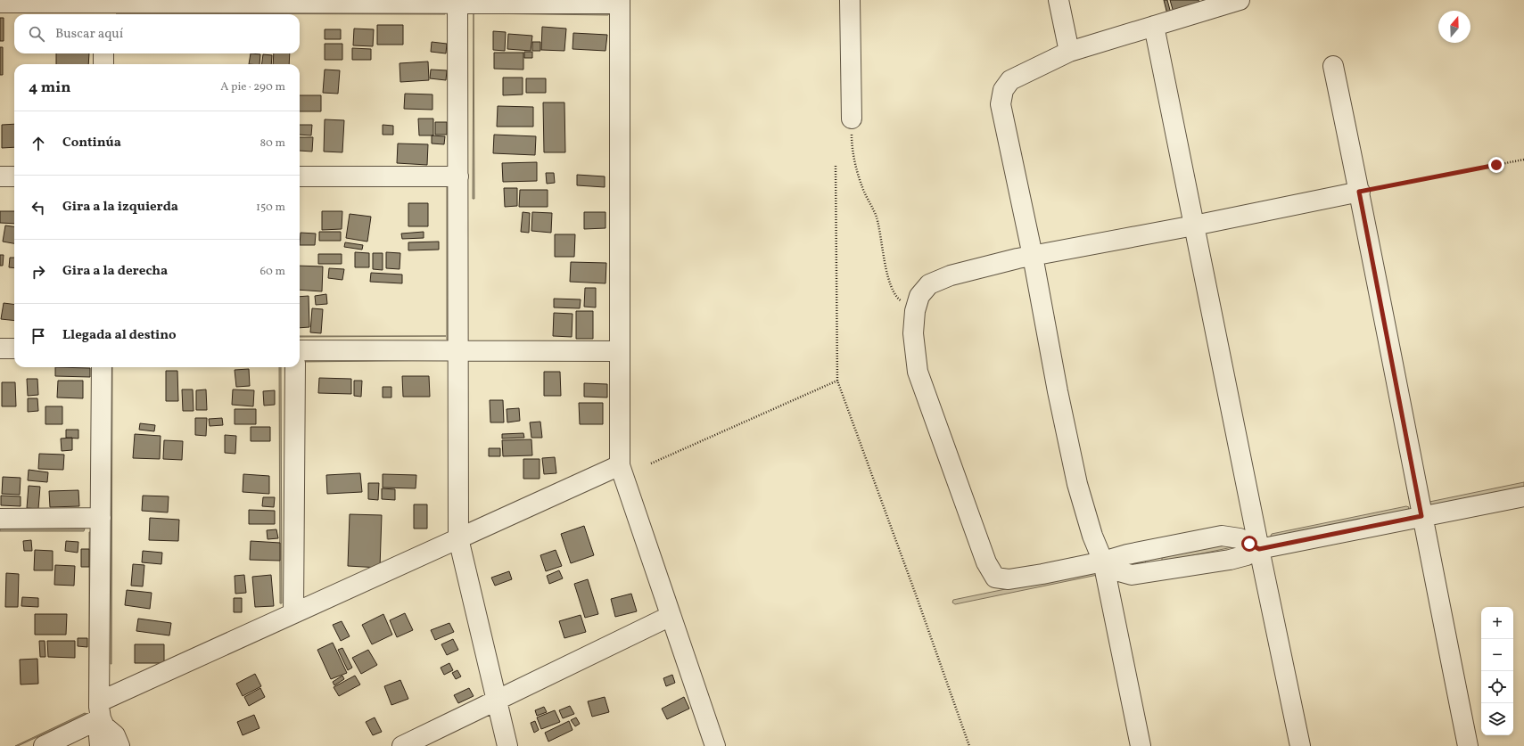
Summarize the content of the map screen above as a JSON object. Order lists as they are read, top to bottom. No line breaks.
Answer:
{"north":"top","page":{"search":"Buscar aquí","heading":["4 min","A pie · 290 m"],"list":[["Continúa","80 m"],["Gira a la izquierda","150 m"],["Gira a la derecha","60 m"],"Llegada al destino"],"map_buttons":["+","−"]}}
